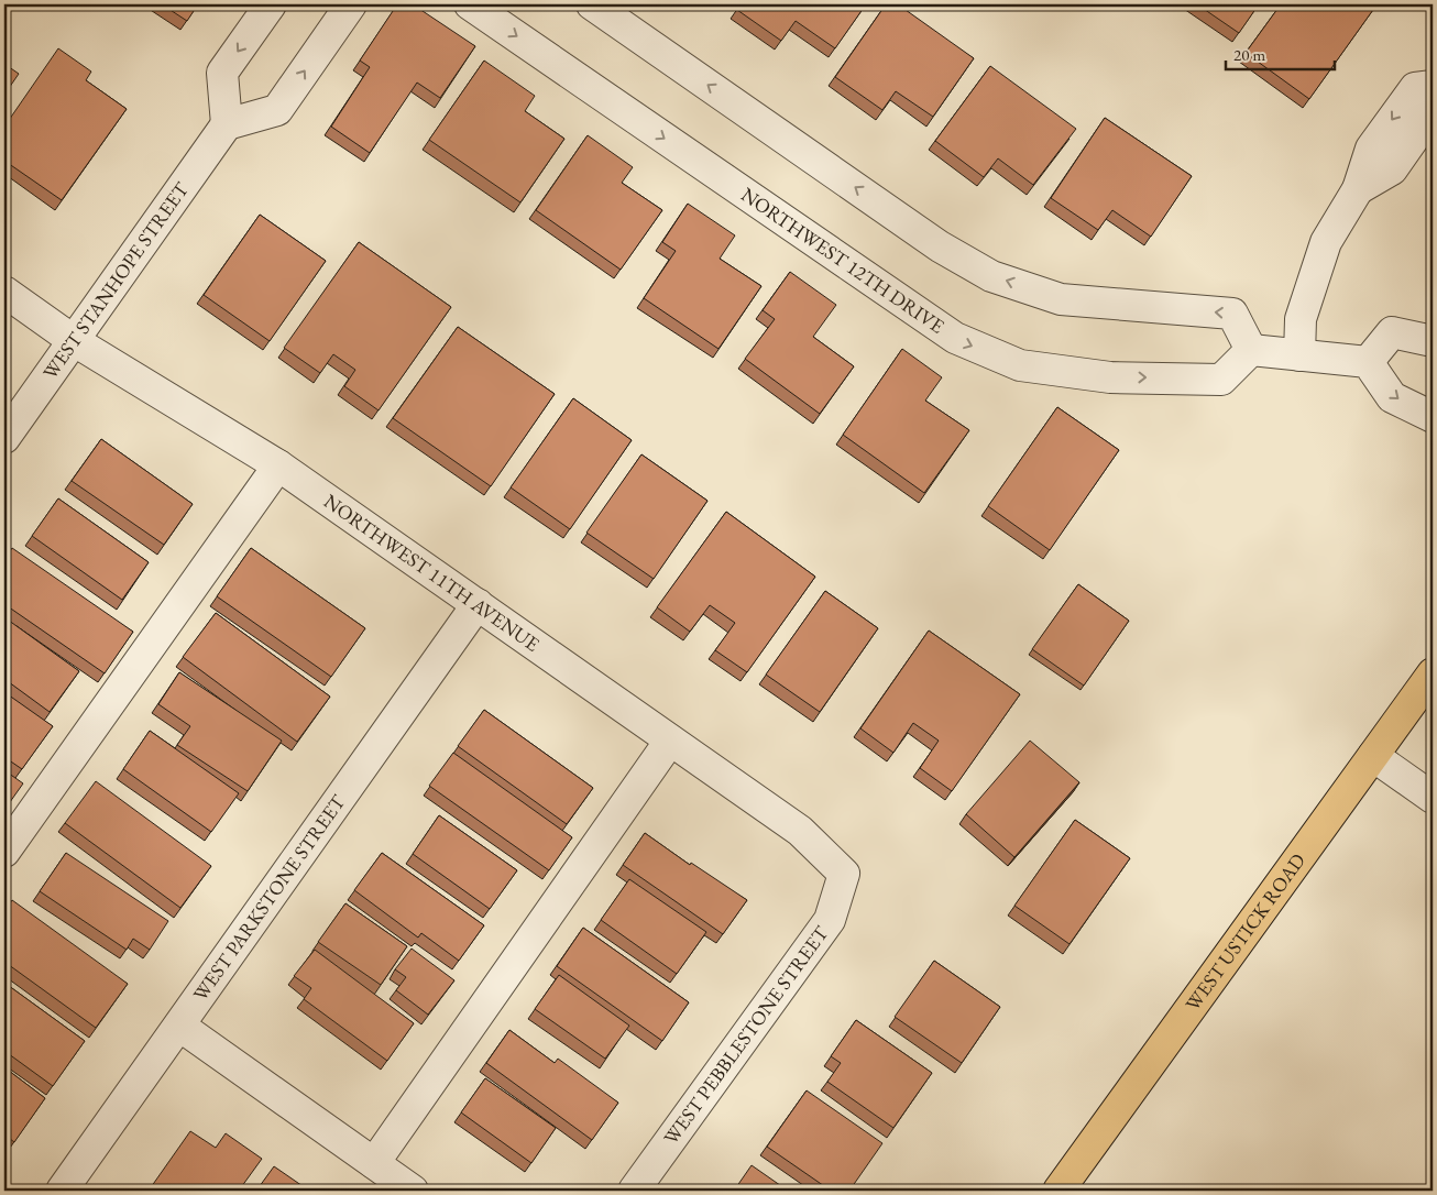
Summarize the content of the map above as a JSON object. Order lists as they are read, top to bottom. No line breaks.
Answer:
{"streets":{"main road":["WEST USTICK ROAD"],"street":["NORTHWEST 12TH DRIVE","WEST STANHOPE STREET","NORTHWEST 11TH AVENUE","WEST PARKSTONE STREET","WEST PEBBLESTONE STREET"]},"crossings":[["WEST STANHOPE STREET","NORTHWEST 11TH AVENUE"],["NORTHWEST 11TH AVENUE","WEST PARKSTONE STREET"],["NORTHWEST 11TH AVENUE","WEST PEBBLESTONE STREET"]],"scale_bar":"20 m"}
